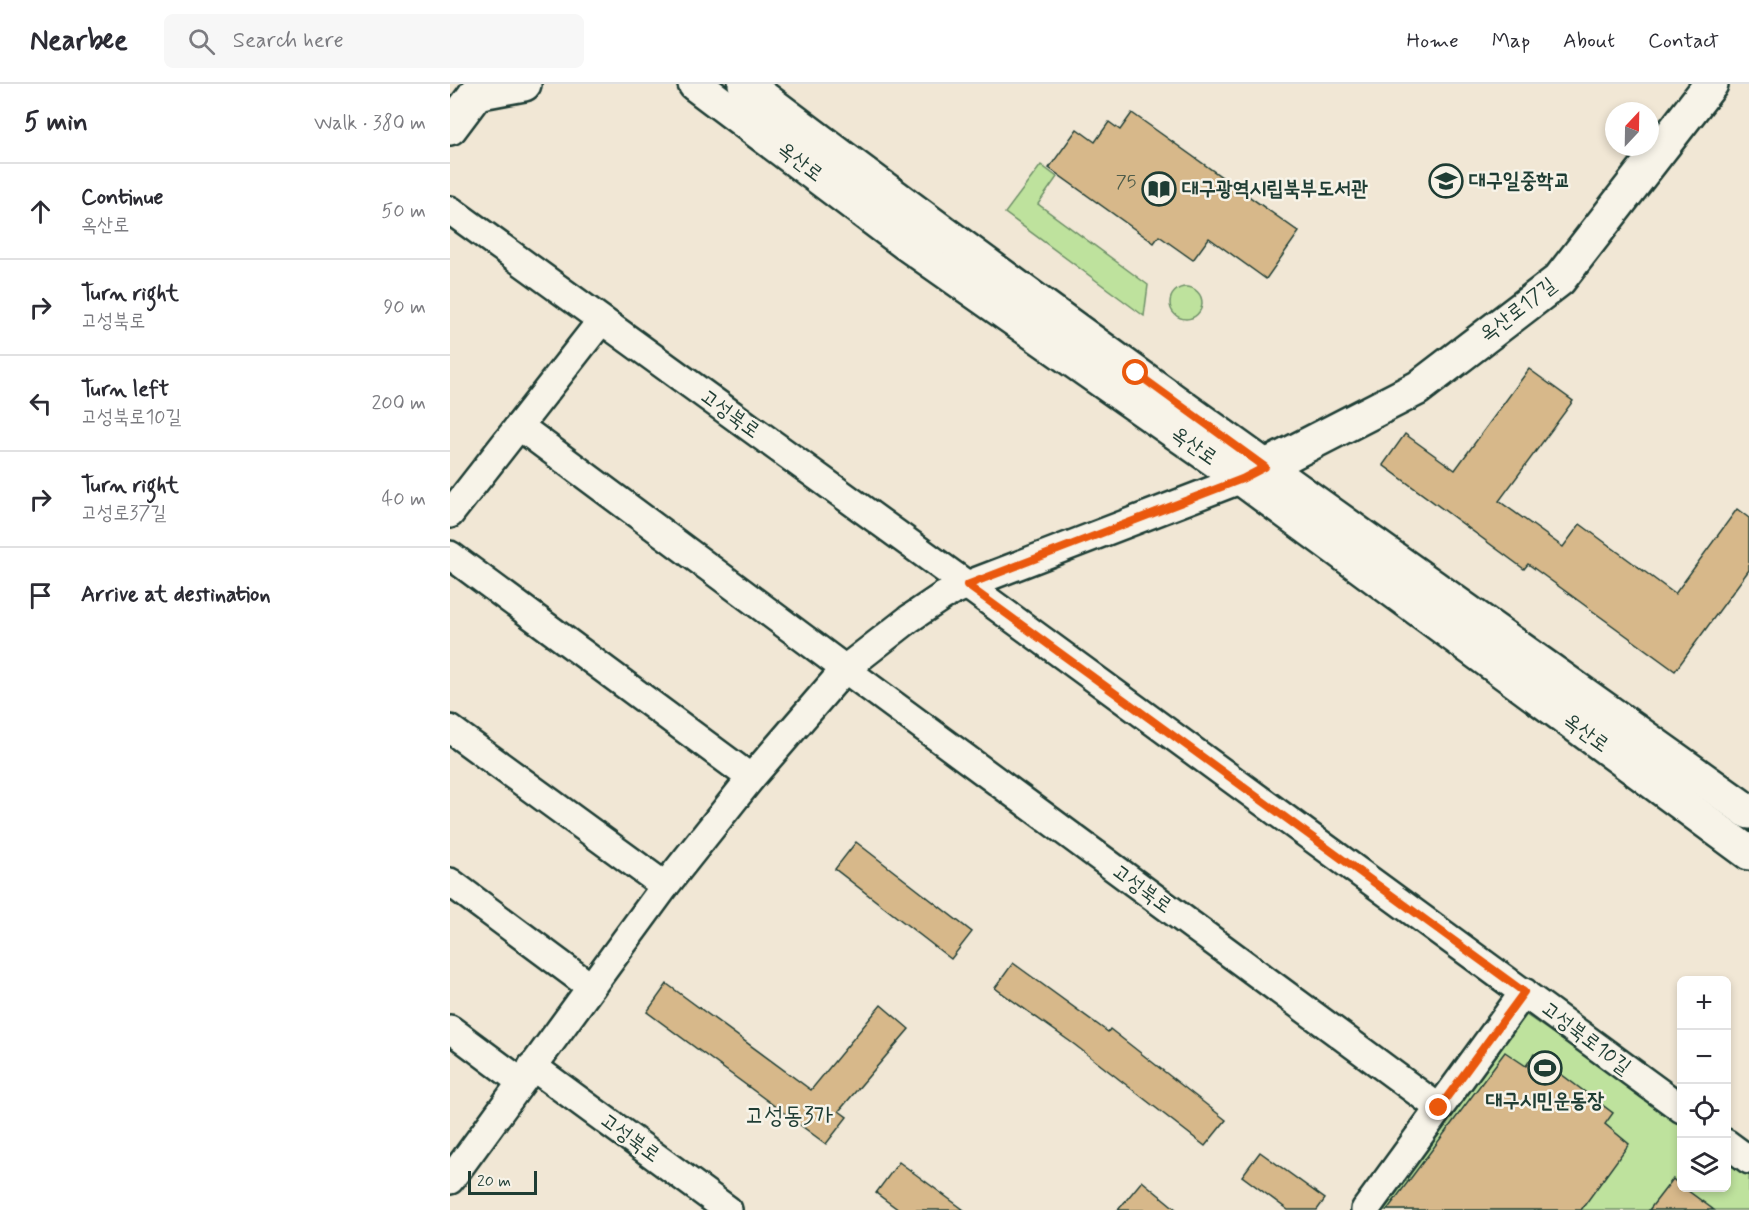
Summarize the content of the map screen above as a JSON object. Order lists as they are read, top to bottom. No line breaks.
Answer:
{"streets":{"main road":["옥산로","옥산로17길"],"street":["고성북로","고성북로10길"]},"crossings":[["옥산로","옥산로17길"],["고성북로","고성북로10길"]],"districts":["고성동3가"],"places":{"school or university":["대구일중학교"],"library":["대구광역시립북부도서관"],"sports":["대구시민운동장"]},"house_numbers":["75"],"scale_bar":"20 m","north":"top","page":{"header":"Nearbee","search":"Search here","nav":["Home","Map","About","Contact"],"heading":["5 min","Walk · 380 m"],"list":[["Continue","옥산로","50 m"],["Turn right","고성북로","90 m"],["Turn left","고성북로10길","200 m"],["Turn right","고성로37길","40 m"],"Arrive at destination"],"map_buttons":["+","−"],"scale":"20 m"}}
